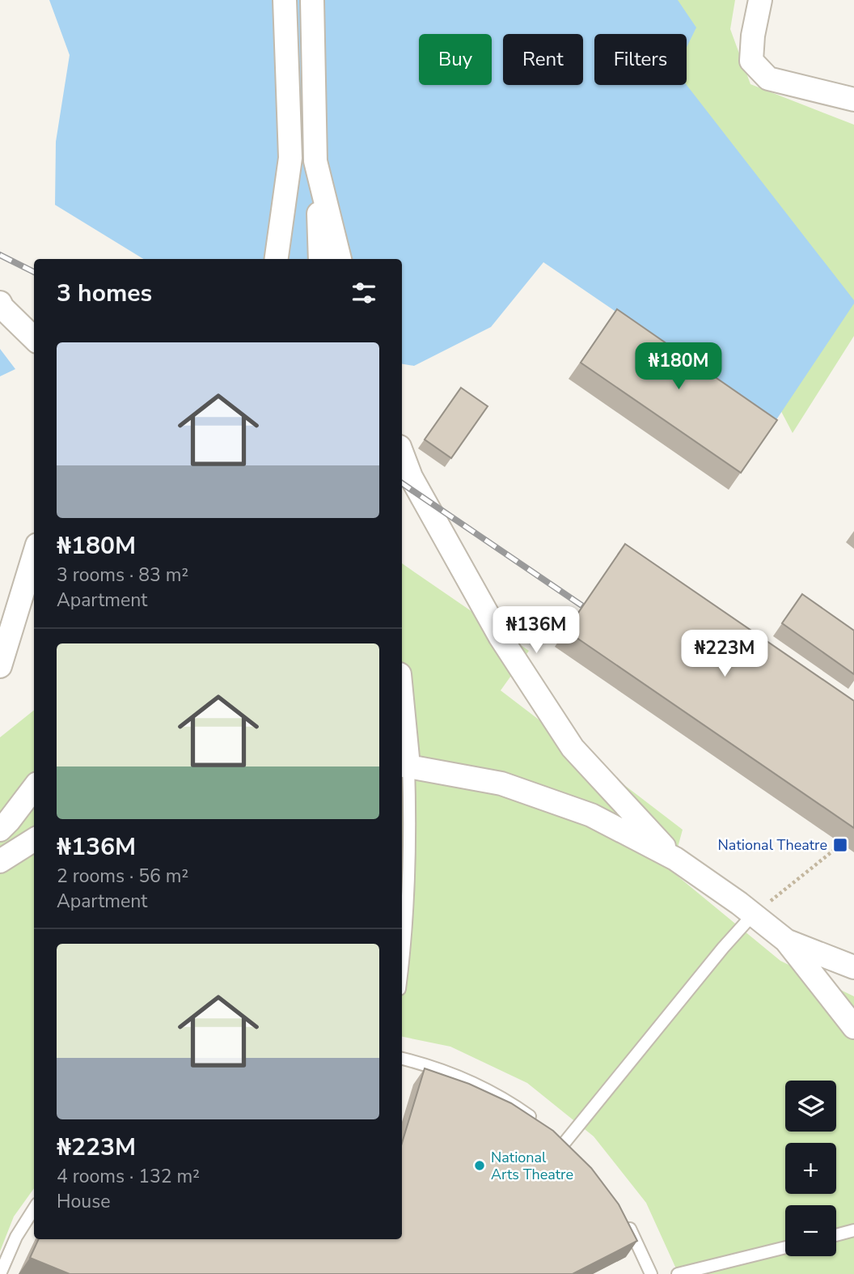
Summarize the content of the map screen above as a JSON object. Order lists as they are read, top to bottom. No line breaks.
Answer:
{"places":{"transit":["National Theatre"],"other":["National Arts Theatre"]},"page":{"chip":["Buy","Rent","Filters"],"heading":"3 homes","list":[{"name":"₦180M","note":"3 rooms · 83 m² · Apartment"},{"name":"₦136M","note":"2 rooms · 56 m² · Apartment"},{"name":"₦223M","note":"4 rooms · 132 m² · House"}],"price":["₦180M","₦136M","₦223M"],"map_buttons":["+","−"]}}
